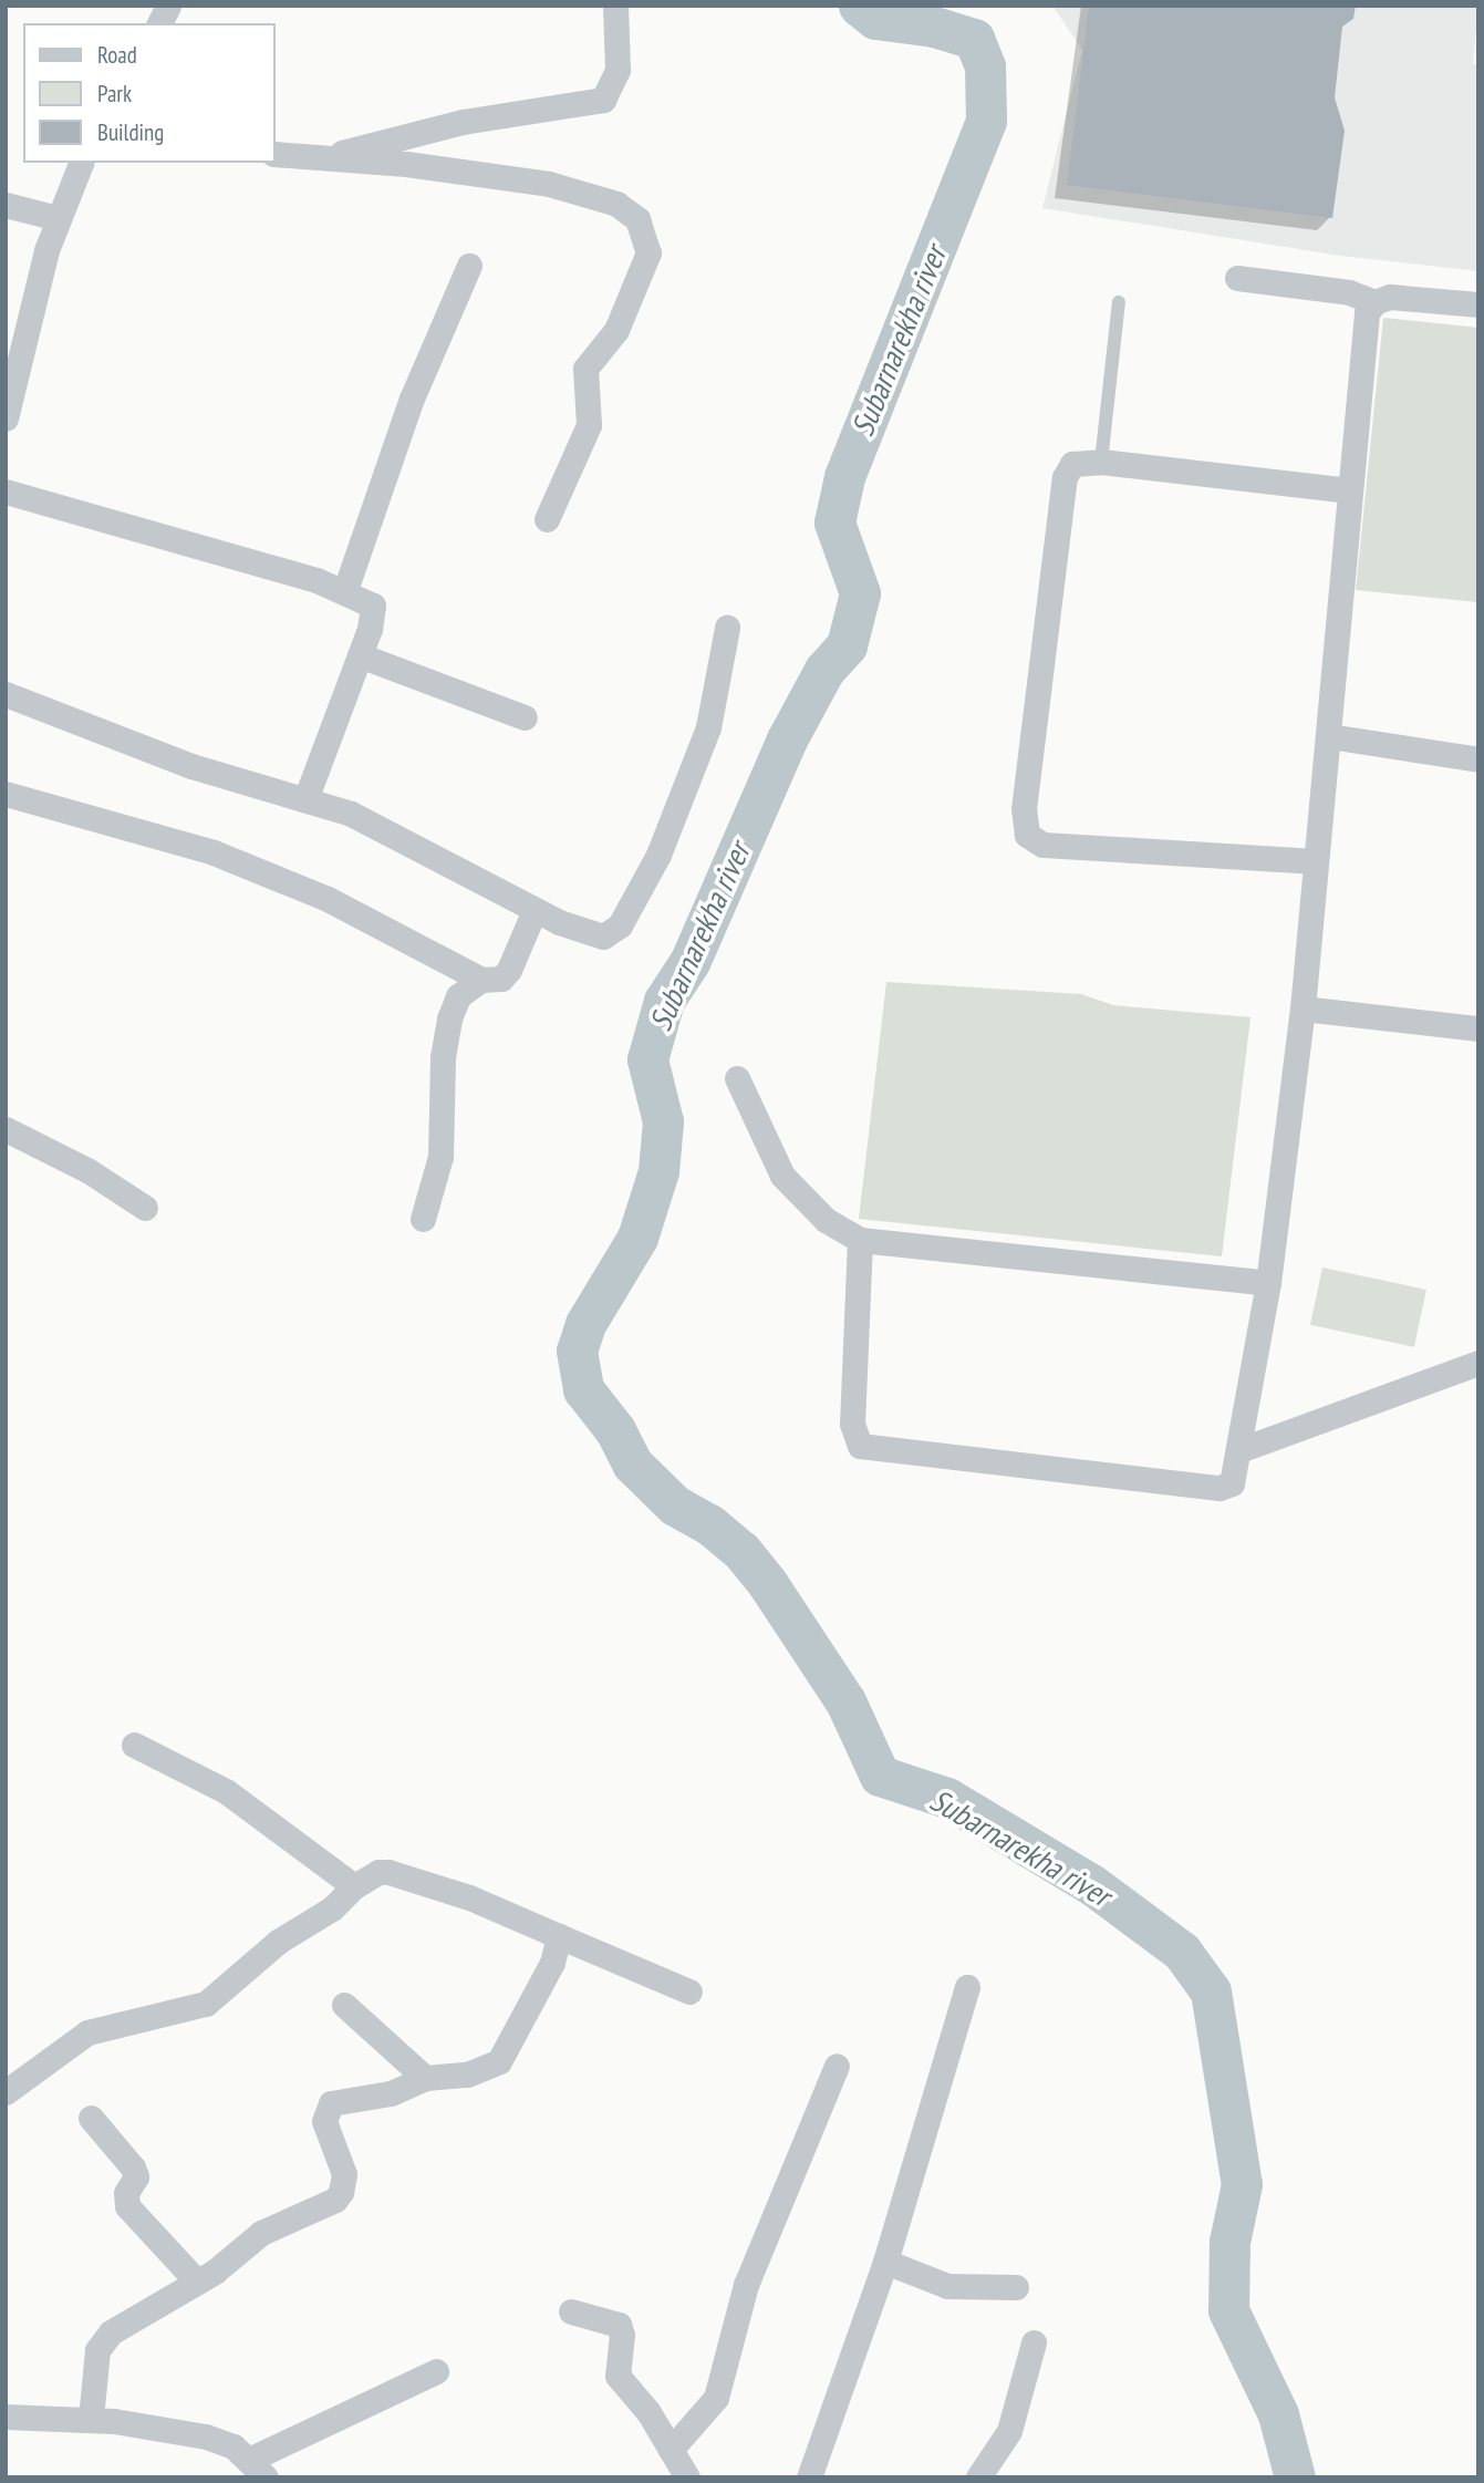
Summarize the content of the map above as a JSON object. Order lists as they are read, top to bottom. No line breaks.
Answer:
{"water":["Subarnarekha river"],"legend":["Road","Park","Building"]}
